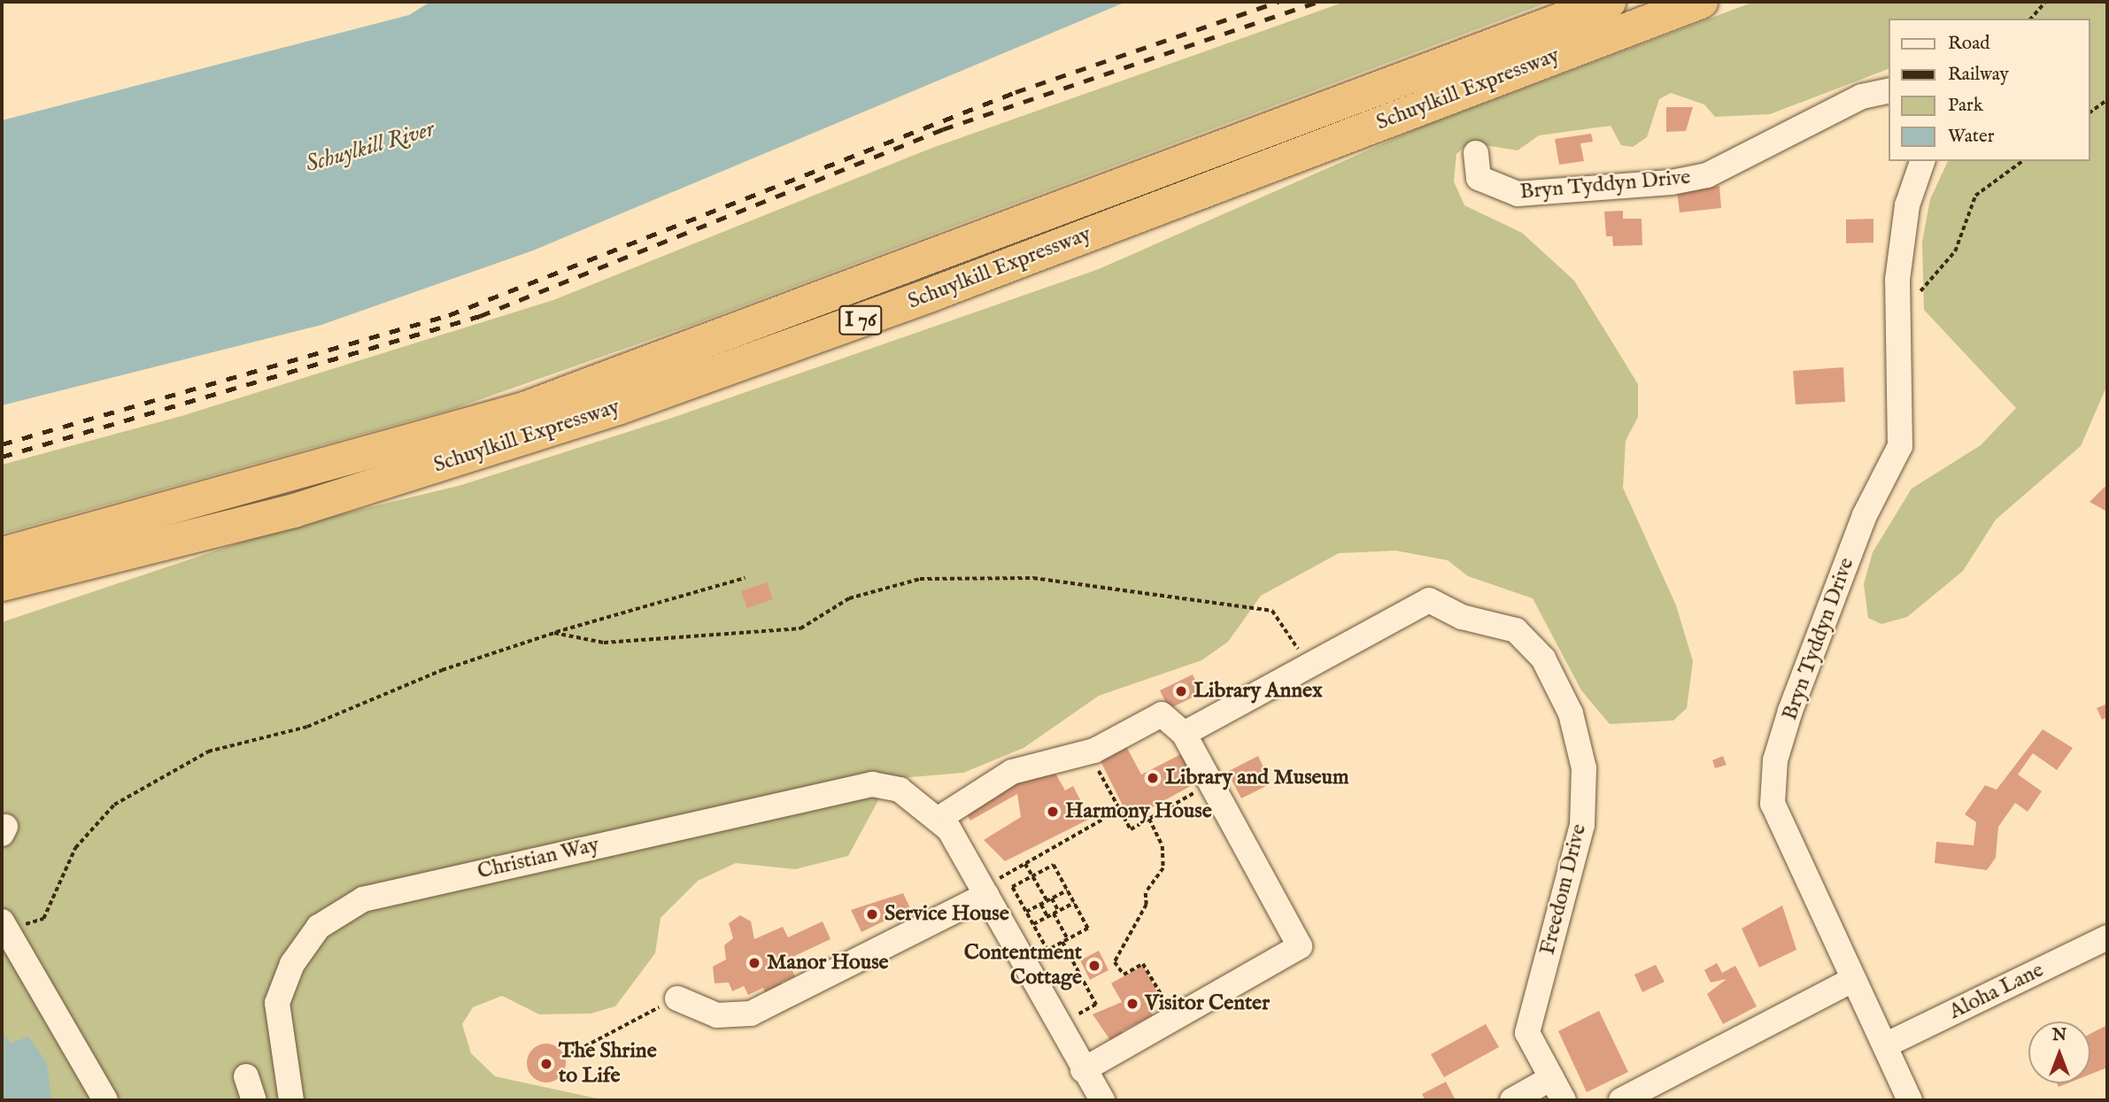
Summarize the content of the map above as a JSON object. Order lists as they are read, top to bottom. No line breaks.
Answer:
{"streets":{"highway":["Schuylkill Expressway","I 76"],"street":["Bryn Tyddyn Drive","Christian Way","Freedom Drive","Aloha Lane"]},"crossings":[["Bryn Tyddyn Drive","Aloha Lane"]],"water":["Schuylkill River"],"places":["Library Annex","Library and Museum","Harmony House","Service House","Manor House","Contentment Cottage","Visitor Center","The Shrine to Life"],"legend":["Road","Railway","Park","Water"],"north":"top"}
